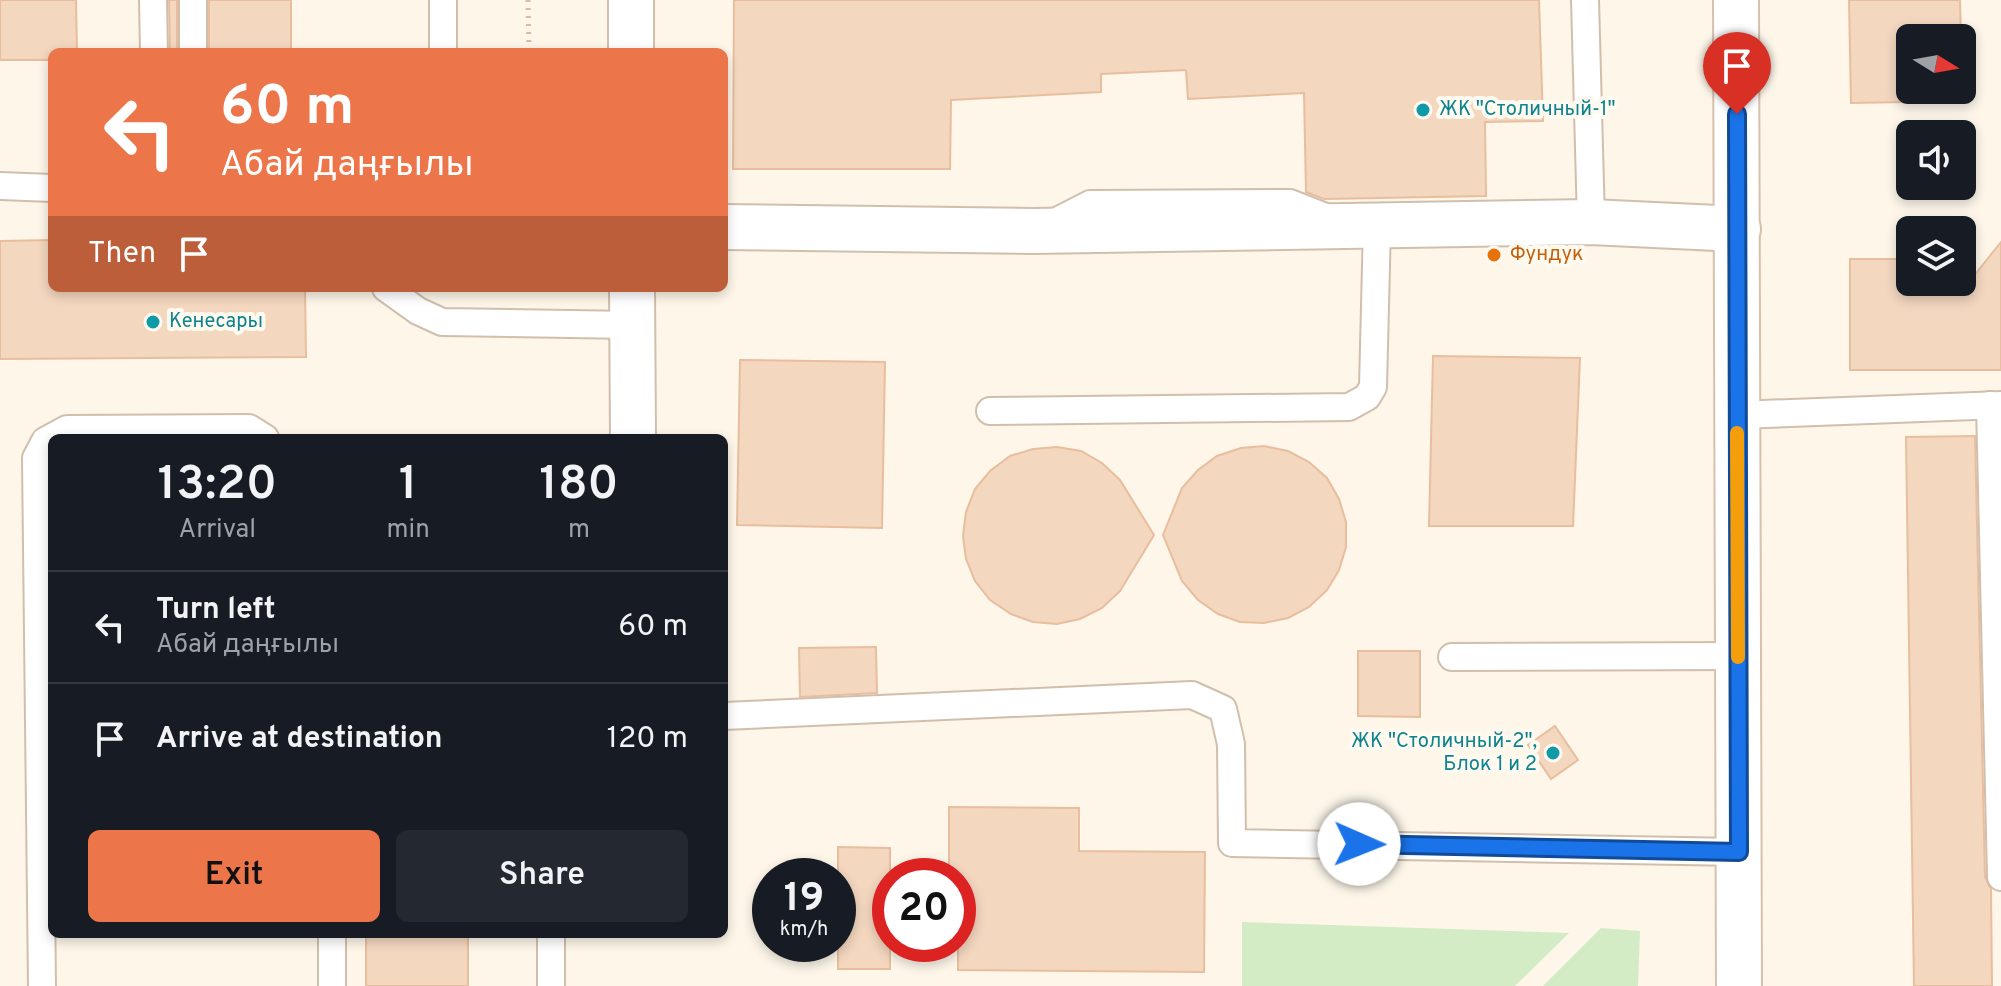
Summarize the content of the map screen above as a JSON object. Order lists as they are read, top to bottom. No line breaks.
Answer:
{"places":["ЖК \"Столичный-1\"","Фундук","Кенесары","ЖК \"Столичный-2\", Блок 1 и 2"],"north":"right","page":{"turn":["60 m","Абай даңғылы"],"then":"Then","eta":["13:20","Arrival","1","min","180","m"],"list":[{"name":"Turn left","note":"Абай даңғылы","value":"60 m"},{"name":"Arrive at destination","value":"120 m"}],"buttons":["Exit","Share"],"speed":"19 km/h","limit":"20"}}
